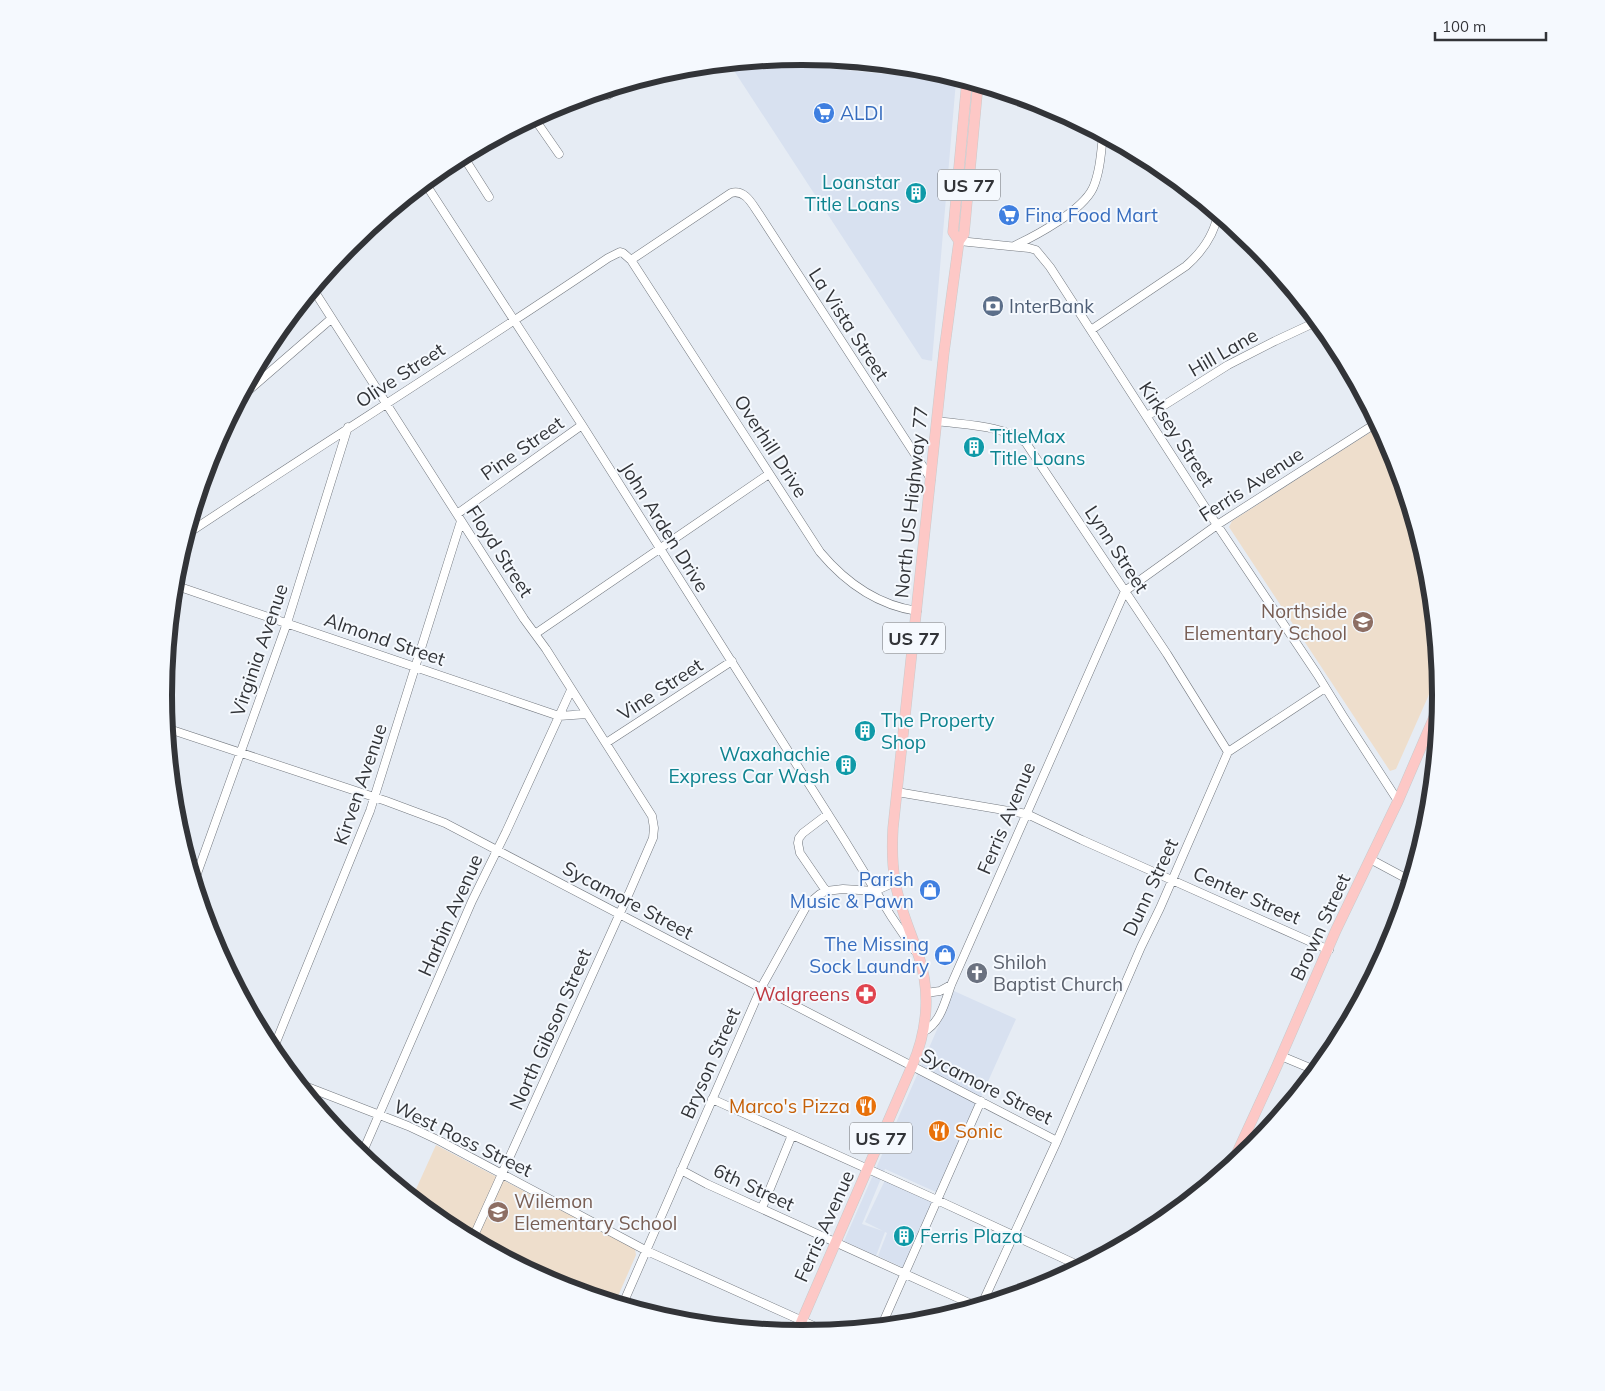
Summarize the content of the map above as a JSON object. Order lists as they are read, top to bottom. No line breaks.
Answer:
{"streets":{"main road":["US 77","Ferris Avenue","North US Highway 77","Brown Street"],"street":["La Vista Street","Hill Lane","Olive Street","Kirksey Street","Overhill Drive","Pine Street","John Arden Drive","Lynn Street","Floyd Street","Almond Street","Virginia Avenue","Vine Street","Kirven Avenue","Dunn Street","Center Street","Sycamore Street","Harbin Avenue","North Gibson Street","Bryson Street","West Ross Street","6th Street"]},"crossings":[["La Vista Street","Olive Street"],["La Vista Street","Overhill Drive"],["La Vista Street","North US Highway 77"],["Hill Lane","Kirksey Street"],["Olive Street","Overhill Drive"],["Olive Street","John Arden Drive"],["Olive Street","Floyd Street"],["Olive Street","Virginia Avenue"],["Kirksey Street","Ferris Avenue"],["Kirksey Street","North US Highway 77"],["Kirksey Street","Brown Street"],["Overhill Drive","North US Highway 77"],["Pine Street","John Arden Drive"],["Pine Street","Floyd Street"],["Pine Street","Kirven Avenue"],["Ferris Avenue","North US Highway 77"],["Ferris Avenue","Lynn Street"],["Ferris Avenue","Center Street"],["Ferris Avenue","Sycamore Street"],["Ferris Avenue","West Ross Street"],["Ferris Avenue","6th Street"],["North US Highway 77","Lynn Street"],["North US Highway 77","Center Street"],["John Arden Drive","Vine Street"],["Lynn Street","Dunn Street"],["Floyd Street","Almond Street"],["Floyd Street","Vine Street"],["Floyd Street","Kirven Avenue"],["Floyd Street","Harbin Avenue"],["Floyd Street","North Gibson Street"],["Almond Street","Virginia Avenue"],["Almond Street","Kirven Avenue"],["Almond Street","Harbin Avenue"],["Virginia Avenue","Sycamore Street"],["Kirven Avenue","Sycamore Street"],["Dunn Street","Center Street"],["Dunn Street","Sycamore Street"],["Center Street","Brown Street"],["Sycamore Street","Harbin Avenue"],["Sycamore Street","North Gibson Street"],["Sycamore Street","Bryson Street"],["Harbin Avenue","West Ross Street"],["North Gibson Street","West Ross Street"],["Bryson Street","West Ross Street"],["Bryson Street","6th Street"]],"places":{"supermarket":["ALDI","Fina Food Mart"],"building":["Loanstar Title Loans","TitleMax Title Loans","The Property Shop","Waxahachie Express Car Wash","Ferris Plaza"],"bank":["InterBank"],"school or university":["Northside Elementary School","Wilemon Elementary School"],"shop":["Parish Music & Pawn","The Missing Sock Laundry"],"church":["Shiloh Baptist Church"],"pharmacy":["Walgreens"],"restaurant":["Marco's Pizza","Sonic"]},"scale_bar":"100 m"}
